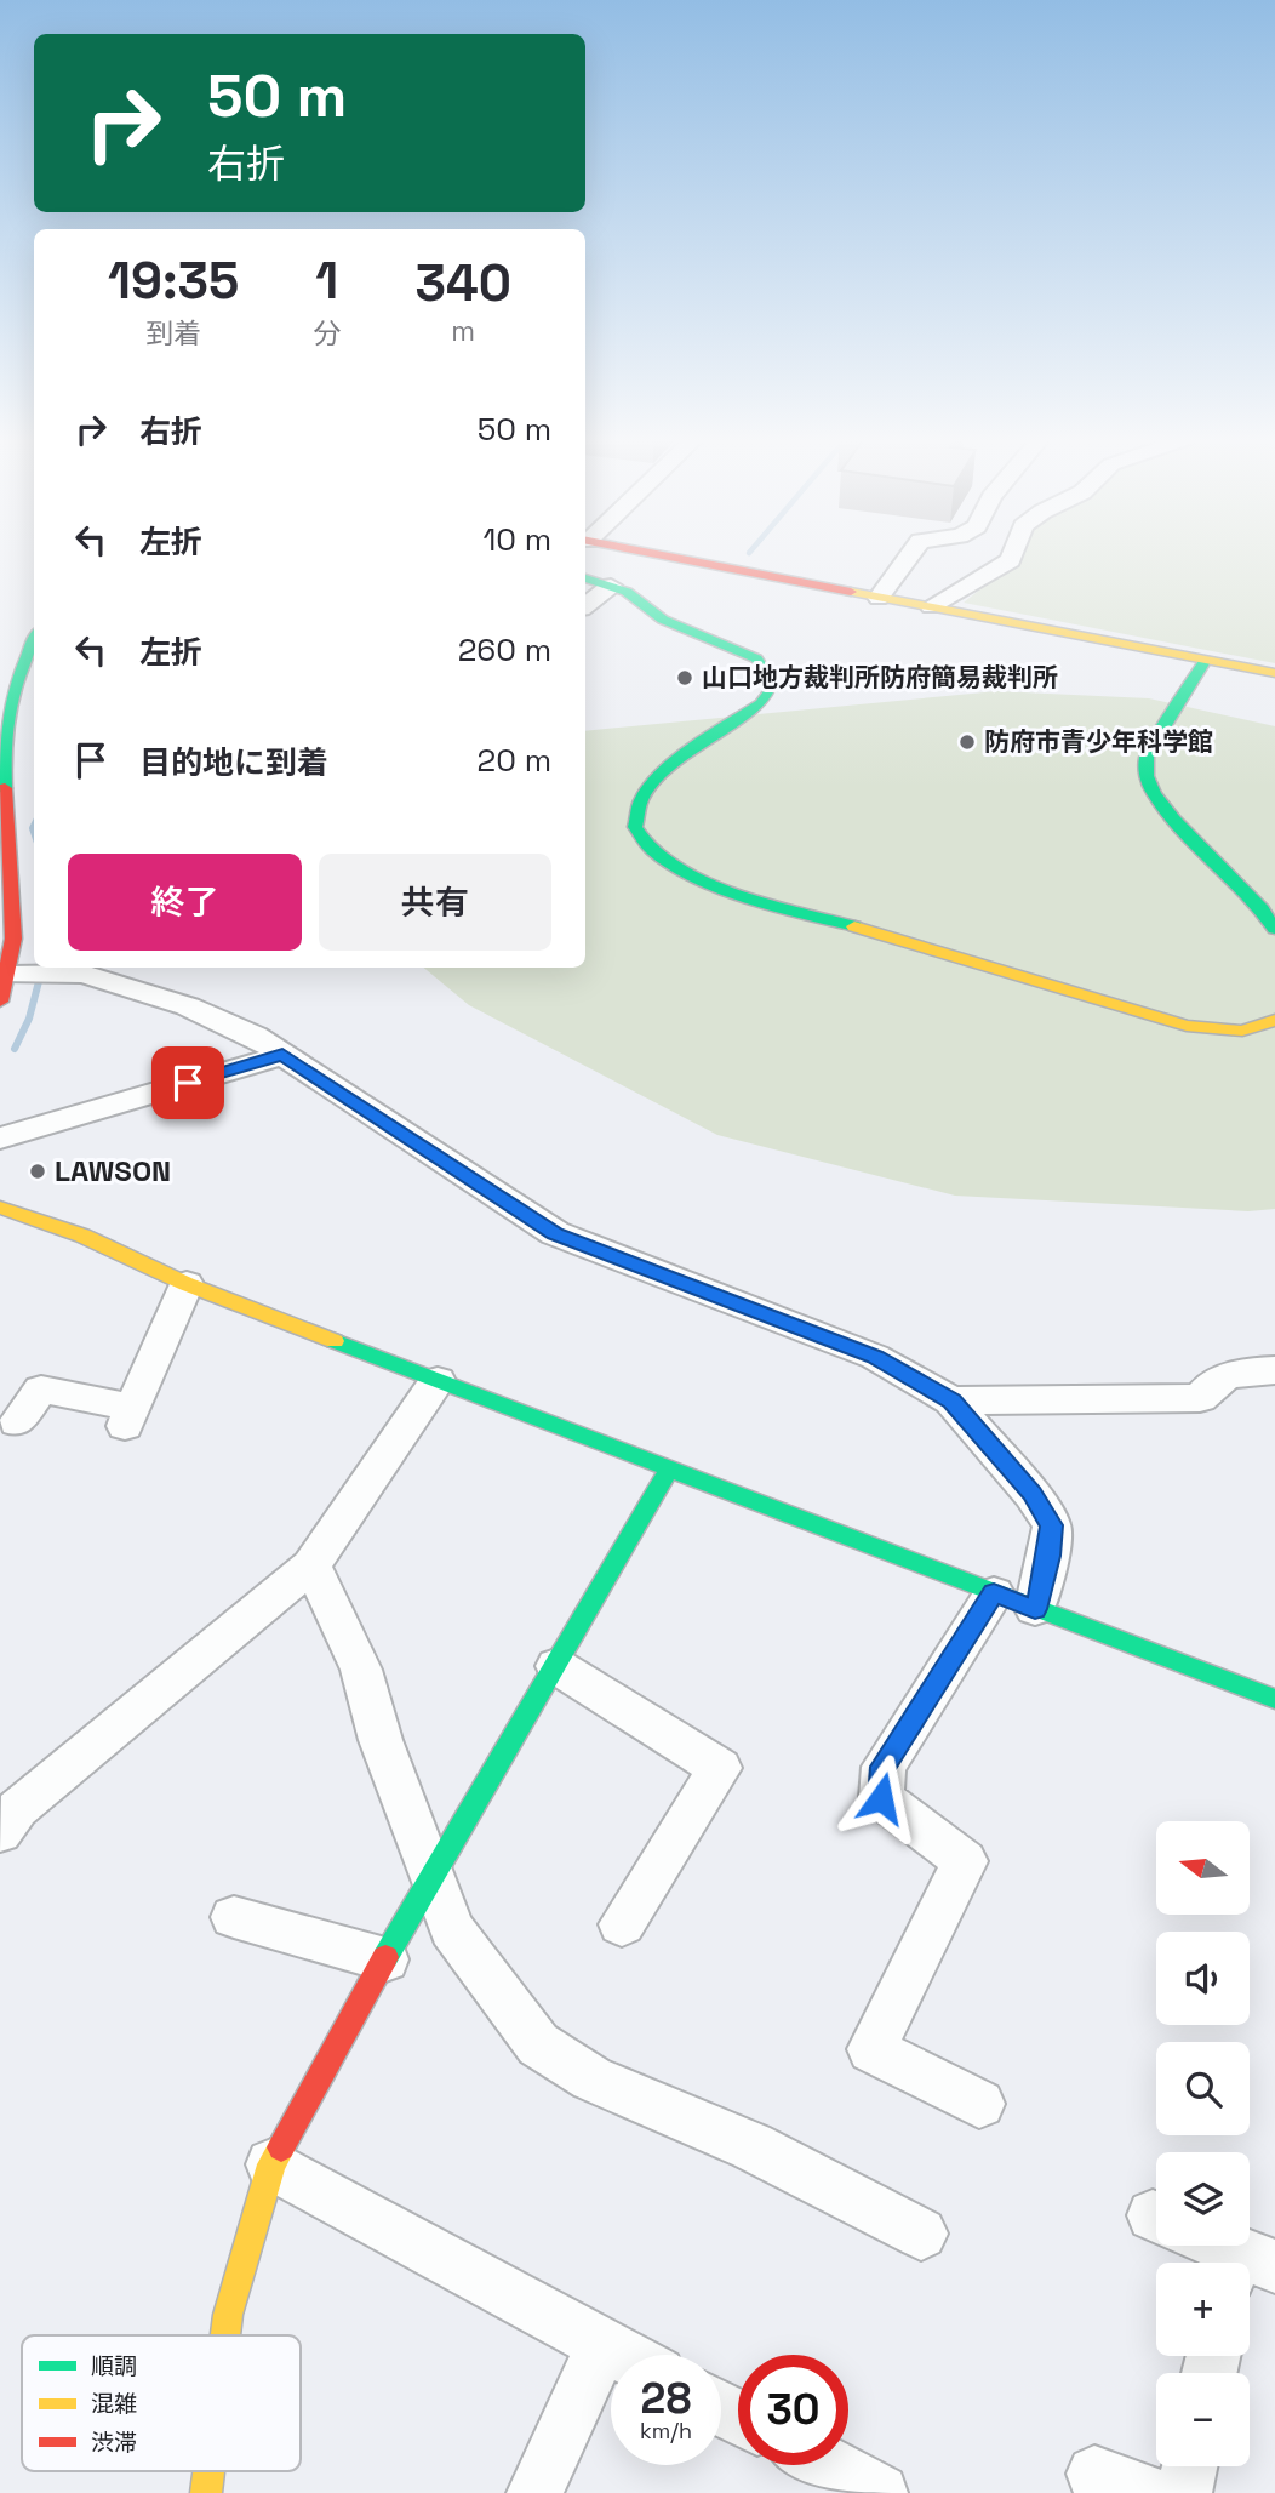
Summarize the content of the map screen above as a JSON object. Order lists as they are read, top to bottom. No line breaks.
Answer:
{"places":["山口地方裁判所防府簡易裁判所","防府市青少年科学館","LAWSON"],"legend":["順調","混雑","渋滞"],"north":"left","page":{"turn":["50 m","右折"],"eta":["19:35","到着","1","分","340","m"],"list":[{"name":"右折","value":"50 m"},{"name":"左折","value":"10 m"},{"name":"左折","value":"260 m"},{"name":"目的地に到着","value":"20 m"}],"buttons":["終了","共有"],"map_buttons":["+","−"],"speed":"28 km/h","limit":"30"}}
